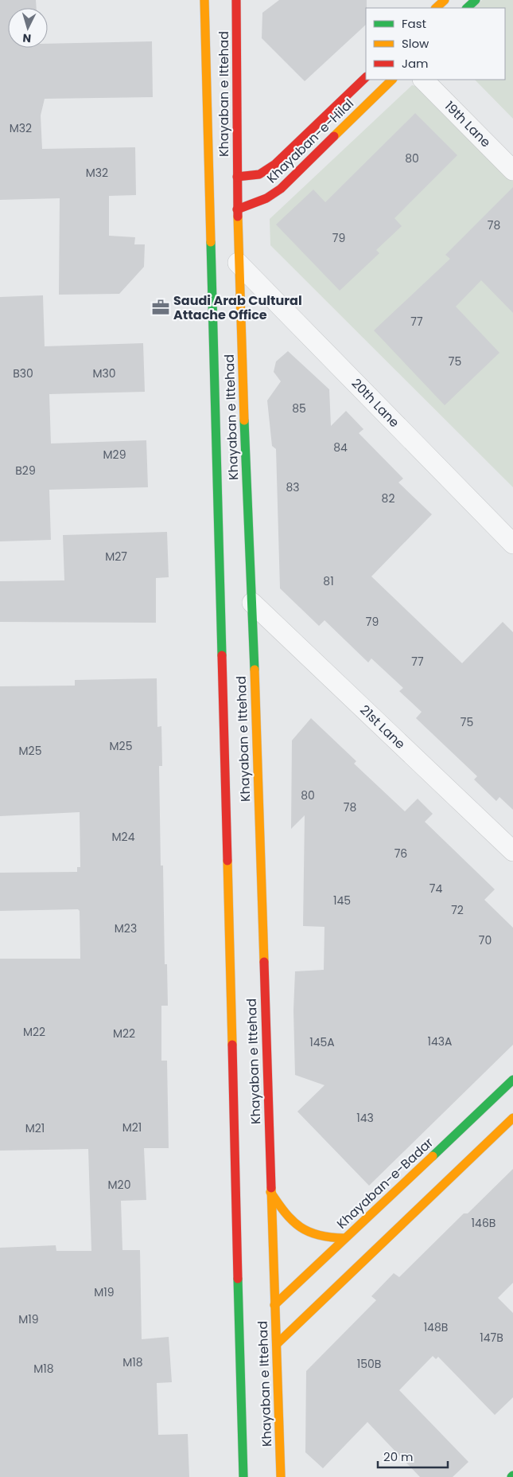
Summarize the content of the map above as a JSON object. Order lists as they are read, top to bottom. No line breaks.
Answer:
{"streets":{"main road":["Khayaban e Ittehad","Khayaban-e-Hilal","Khayaban-e-Badar"],"street":["19th Lane","20th Lane","21st Lane"]},"crossings":[["Khayaban e Ittehad","Khayaban-e-Hilal"],["Khayaban e Ittehad","20th Lane"],["Khayaban e Ittehad","21st Lane"],["Khayaban e Ittehad","Khayaban-e-Badar"]],"places":{"office":["Saudi Arab Cultural Attache Office"]},"house_numbers":["M32","80","M32","78","79","77","75","B30","M30","85","84","M29","B29","83","82","M27","81","79","77","75","M25","M25","80","78","M24","76","74","145","72","M23","70","M22","M22","143A","145A","143","M21","M21","M20","146B","M19","M19","148B","147B","M18","150B","M18"],"legend":["Fast","Slow","Jam"],"scale_bar":"20 m","north":"bottom"}
